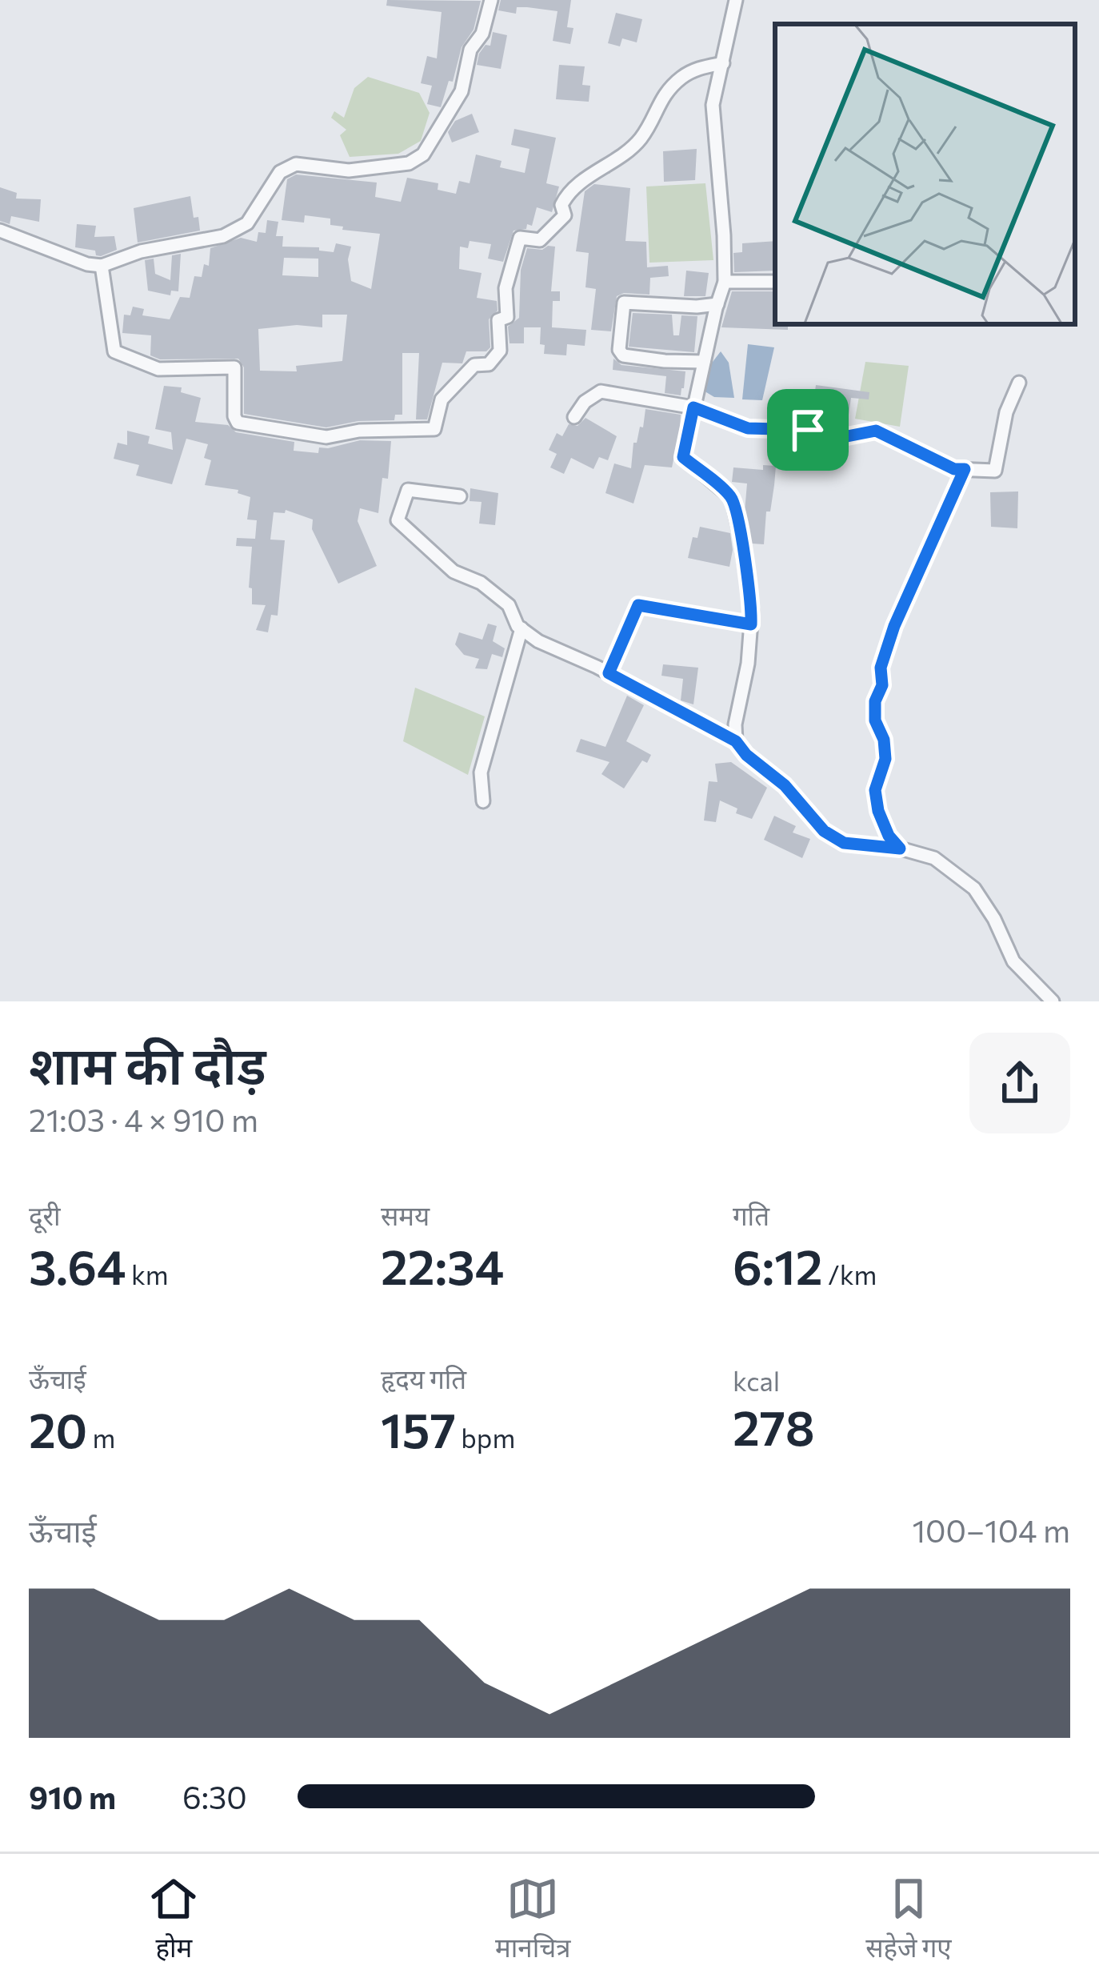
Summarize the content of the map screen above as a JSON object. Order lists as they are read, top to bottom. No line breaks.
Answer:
{"page":{"heading":["शाम की दौड़","21:03 · 4 × 910 m"],"stats":[["दूरी","3.64 km"],["समय","22:34"],["गति","6:12 /km"],["ऊँचाई","20 m"],["हृदय गति","157 bpm"],["kcal","278"]],"chart":["ऊँचाई","100–104 m"],"list":[{"name":"910 m","note":"6:30"}],"tabs":["होम","मानचित्र","सहेजे गए"]}}
